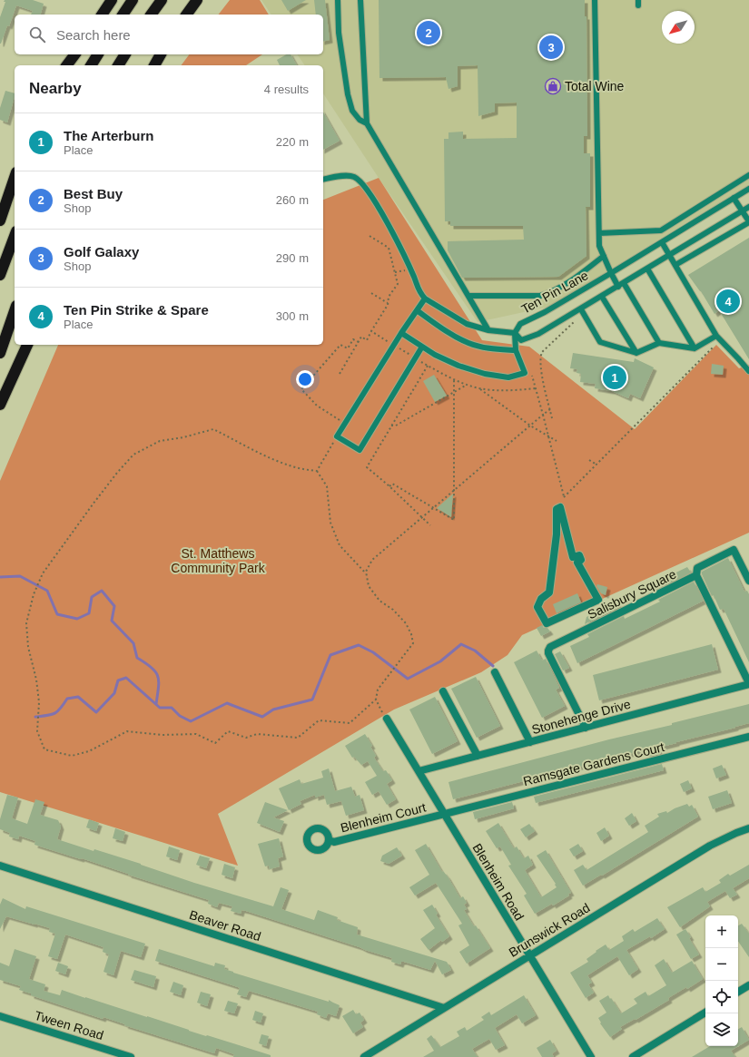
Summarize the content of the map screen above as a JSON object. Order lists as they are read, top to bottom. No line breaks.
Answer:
{"streets":{"street":["Salisbury Square","Stonehenge Drive","Ramsgate Gardens Court","Blenheim Court","Blenheim Road","Beaver Road","Brunswick Road","Tween Road"],"lane":["Ten Pin Lane"]},"crossings":[["Salisbury Square","Stonehenge Drive"],["Stonehenge Drive","Blenheim Road"],["Ramsgate Gardens Court","Blenheim Court"],["Ramsgate Gardens Court","Blenheim Road"],["Blenheim Court","Blenheim Road"],["Blenheim Road","Brunswick Road"],["Beaver Road","Brunswick Road"]],"parks":["St. Matthews Community Park"],"places":{"shop":["Total Wine"]},"north":"bottom left","page":{"search":"Search here","pins":["2","3","4","1"],"heading":["Nearby","4 results"],"list":[{"mark":"1","name":"The Arterburn","note":"Place","value":"220 m"},{"mark":"2","name":"Best Buy","note":"Shop","value":"260 m"},{"mark":"3","name":"Golf Galaxy","note":"Shop","value":"290 m"},{"mark":"4","name":"Ten Pin Strike & Spare","note":"Place","value":"300 m"}],"map_buttons":["+","−"]}}
